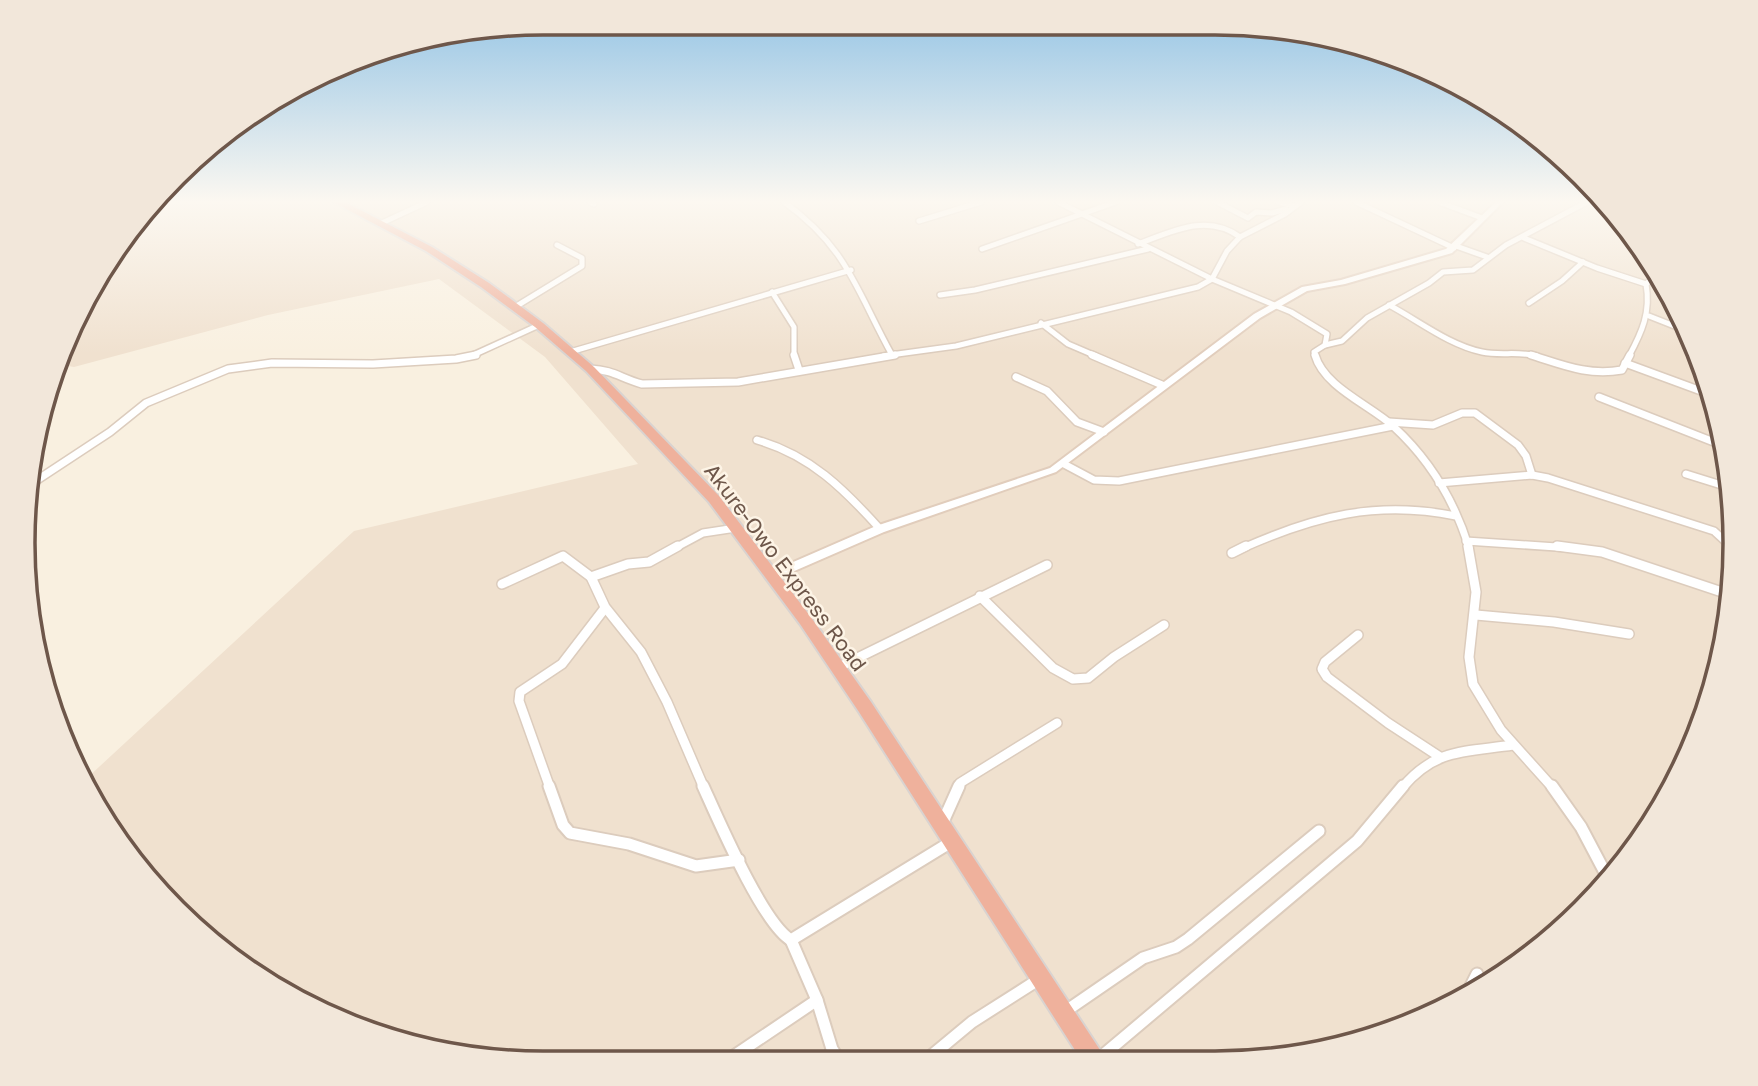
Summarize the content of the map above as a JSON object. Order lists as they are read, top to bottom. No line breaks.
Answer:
{"streets":{"highway":["Akure-Owo Express Road"]}}
